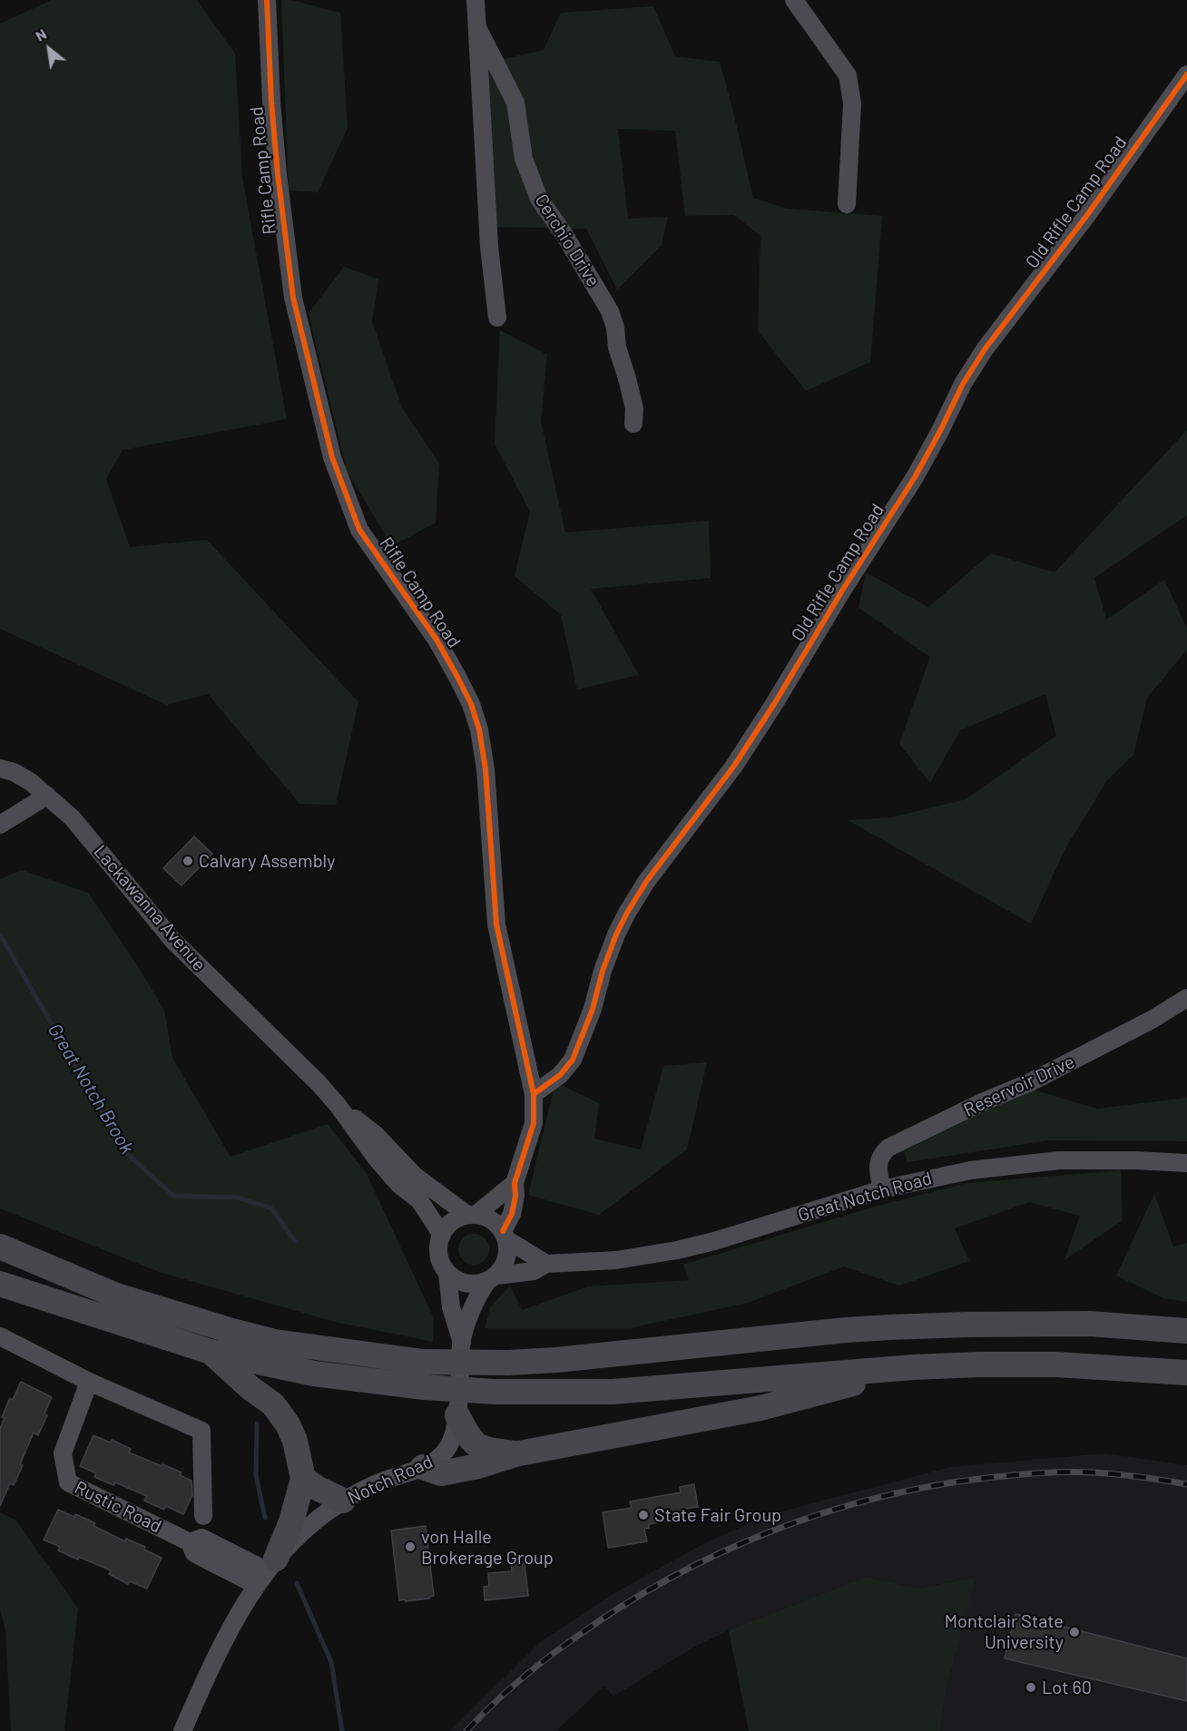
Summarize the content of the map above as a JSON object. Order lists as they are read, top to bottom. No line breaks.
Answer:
{"streets":{"street":["Rifle Camp Road","Old Rifle Camp Road","Cerchio Drive","Lackawanna Avenue","Reservoir Drive","Great Notch Road","Notch Road","Rustic Road"]},"crossings":[["Rifle Camp Road","Old Rifle Camp Road"],["Rifle Camp Road","Lackawanna Avenue"],["Rifle Camp Road","Great Notch Road"],["Rifle Camp Road","Notch Road"],["Lackawanna Avenue","Great Notch Road"],["Lackawanna Avenue","Notch Road"],["Reservoir Drive","Great Notch Road"],["Great Notch Road","Notch Road"],["Notch Road","Rustic Road"]],"water":["Great Notch Brook"],"places":["Calvary Assembly","State Fair Group","von Halle Brokerage Group","Montclair State University","Lot 60"],"north":"top left"}
